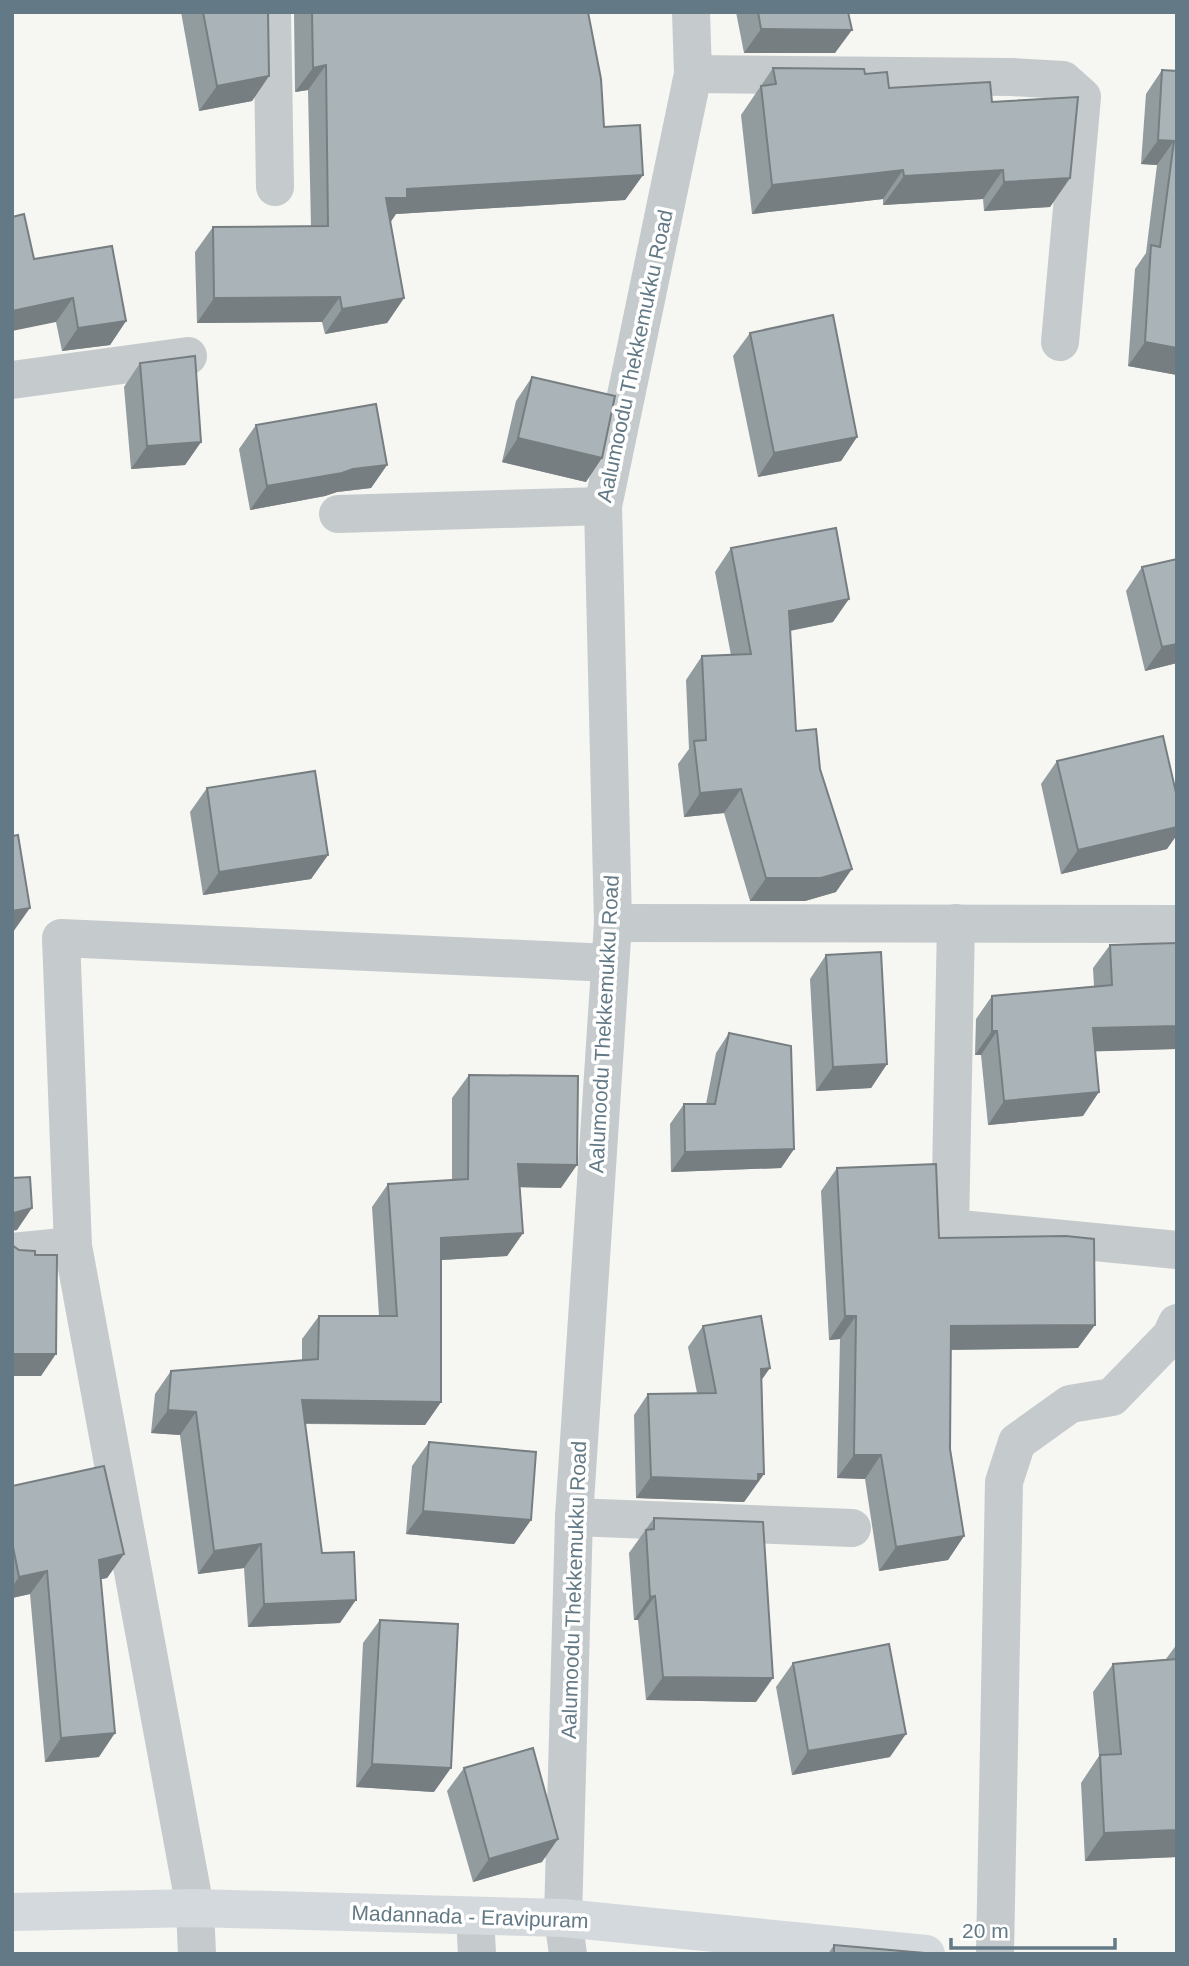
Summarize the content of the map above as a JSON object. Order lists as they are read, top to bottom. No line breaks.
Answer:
{"streets":{"main road":["Madannada - Eravipuram"],"street":["Aalumoodu Thekkemukku Road"]},"crossings":[["Aalumoodu Thekkemukku Road","Madannada - Eravipuram"]],"scale_bar":"20 m"}
